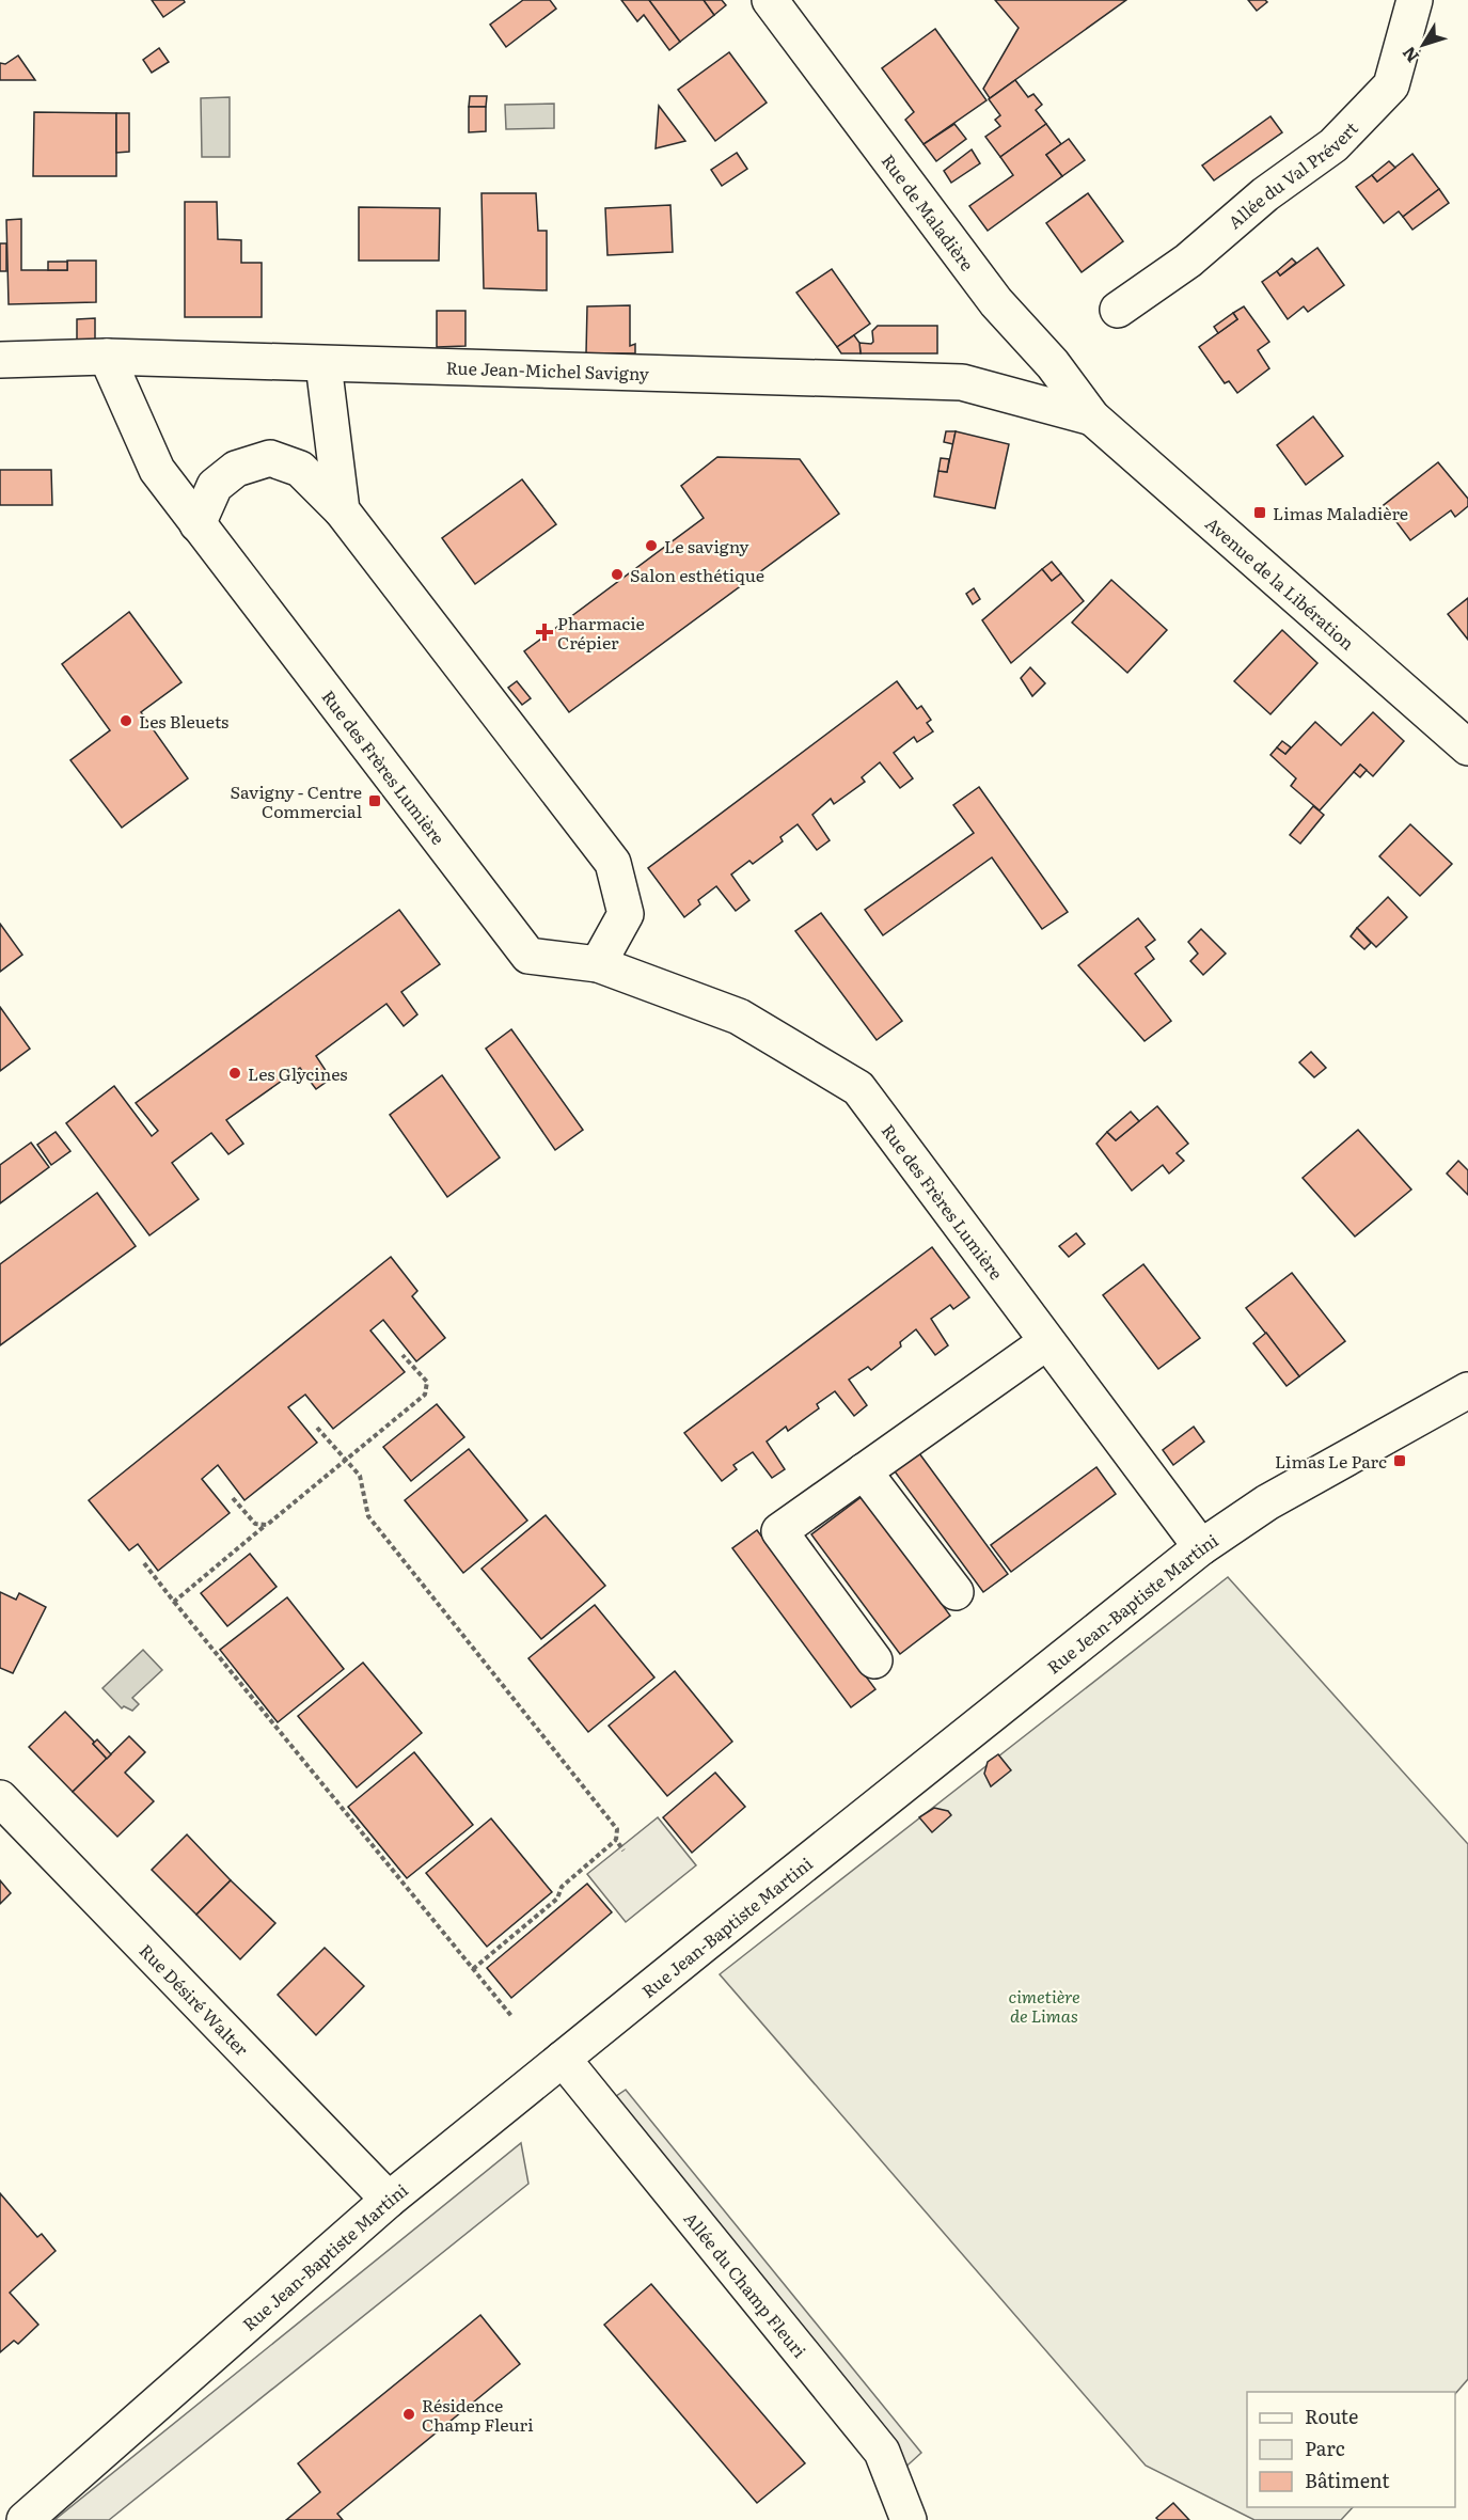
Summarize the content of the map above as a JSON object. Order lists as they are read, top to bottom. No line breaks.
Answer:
{"streets":{"street":["Allée du Val Prévert","Rue de Maladière","Rue Jean-Michel Savigny","Avenue de la Libération","Rue des Frères Lumière","Rue Jean-Baptiste Martini","Rue Désiré Walter","Allée du Champ Fleuri"]},"crossings":[["Rue de Maladière","Rue Jean-Michel Savigny"],["Rue de Maladière","Avenue de la Libération"],["Rue Jean-Michel Savigny","Avenue de la Libération"],["Rue Jean-Michel Savigny","Rue des Frères Lumière"],["Rue des Frères Lumière","Rue Jean-Baptiste Martini"],["Rue Jean-Baptiste Martini","Rue Désiré Walter"],["Rue Jean-Baptiste Martini","Allée du Champ Fleuri"]],"parks":["cimetière de Limas"],"places":{"transit":["Limas Maladière","Savigny - Centre Commercial","Limas Le Parc"],"other":["Le savigny","Salon esthétique","Les Bleuets","Les Glycines","Résidence Champ Fleuri"],"health":["Pharmacie Crépier"]},"legend":["Route","Parc","Bâtiment"],"north":"bottom left"}
